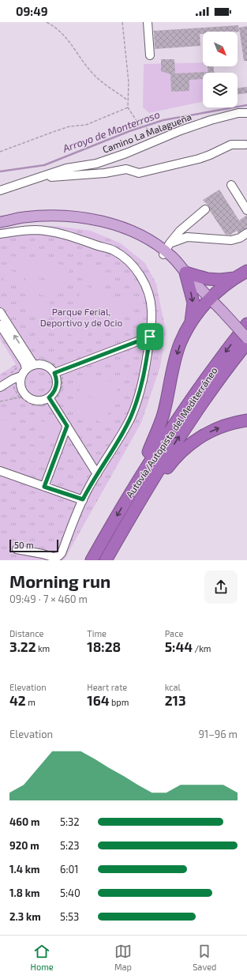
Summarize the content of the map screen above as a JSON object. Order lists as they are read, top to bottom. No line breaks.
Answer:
{"streets":{"highway":["Autovía/Autopista del Mediterráneo"],"street":["Camino La Malagueña"]},"water":["Arroyo de Monterroso"],"parks":["Parque Ferial, Deportivo y de Ocio"],"scale_bar":"50 m","north":"bottom right","page":{"status":"09:49","scale":"50 m","heading":["Morning run","09:49 · 7 × 460 m"],"stats":[["Distance","3.22 km"],["Time","18:28"],["Pace","5:44 /km"],["Elevation","42 m"],["Heart rate","164 bpm"],["kcal","213"]],"chart":["Elevation","91–96 m"],"list":[{"name":"460 m","note":"5:32"},{"name":"920 m","note":"5:23"},{"name":"1.4 km","note":"6:01"},{"name":"1.8 km","note":"5:40"},{"name":"2.3 km","note":"5:53"}],"tabs":["Home","Map","Saved"]}}
